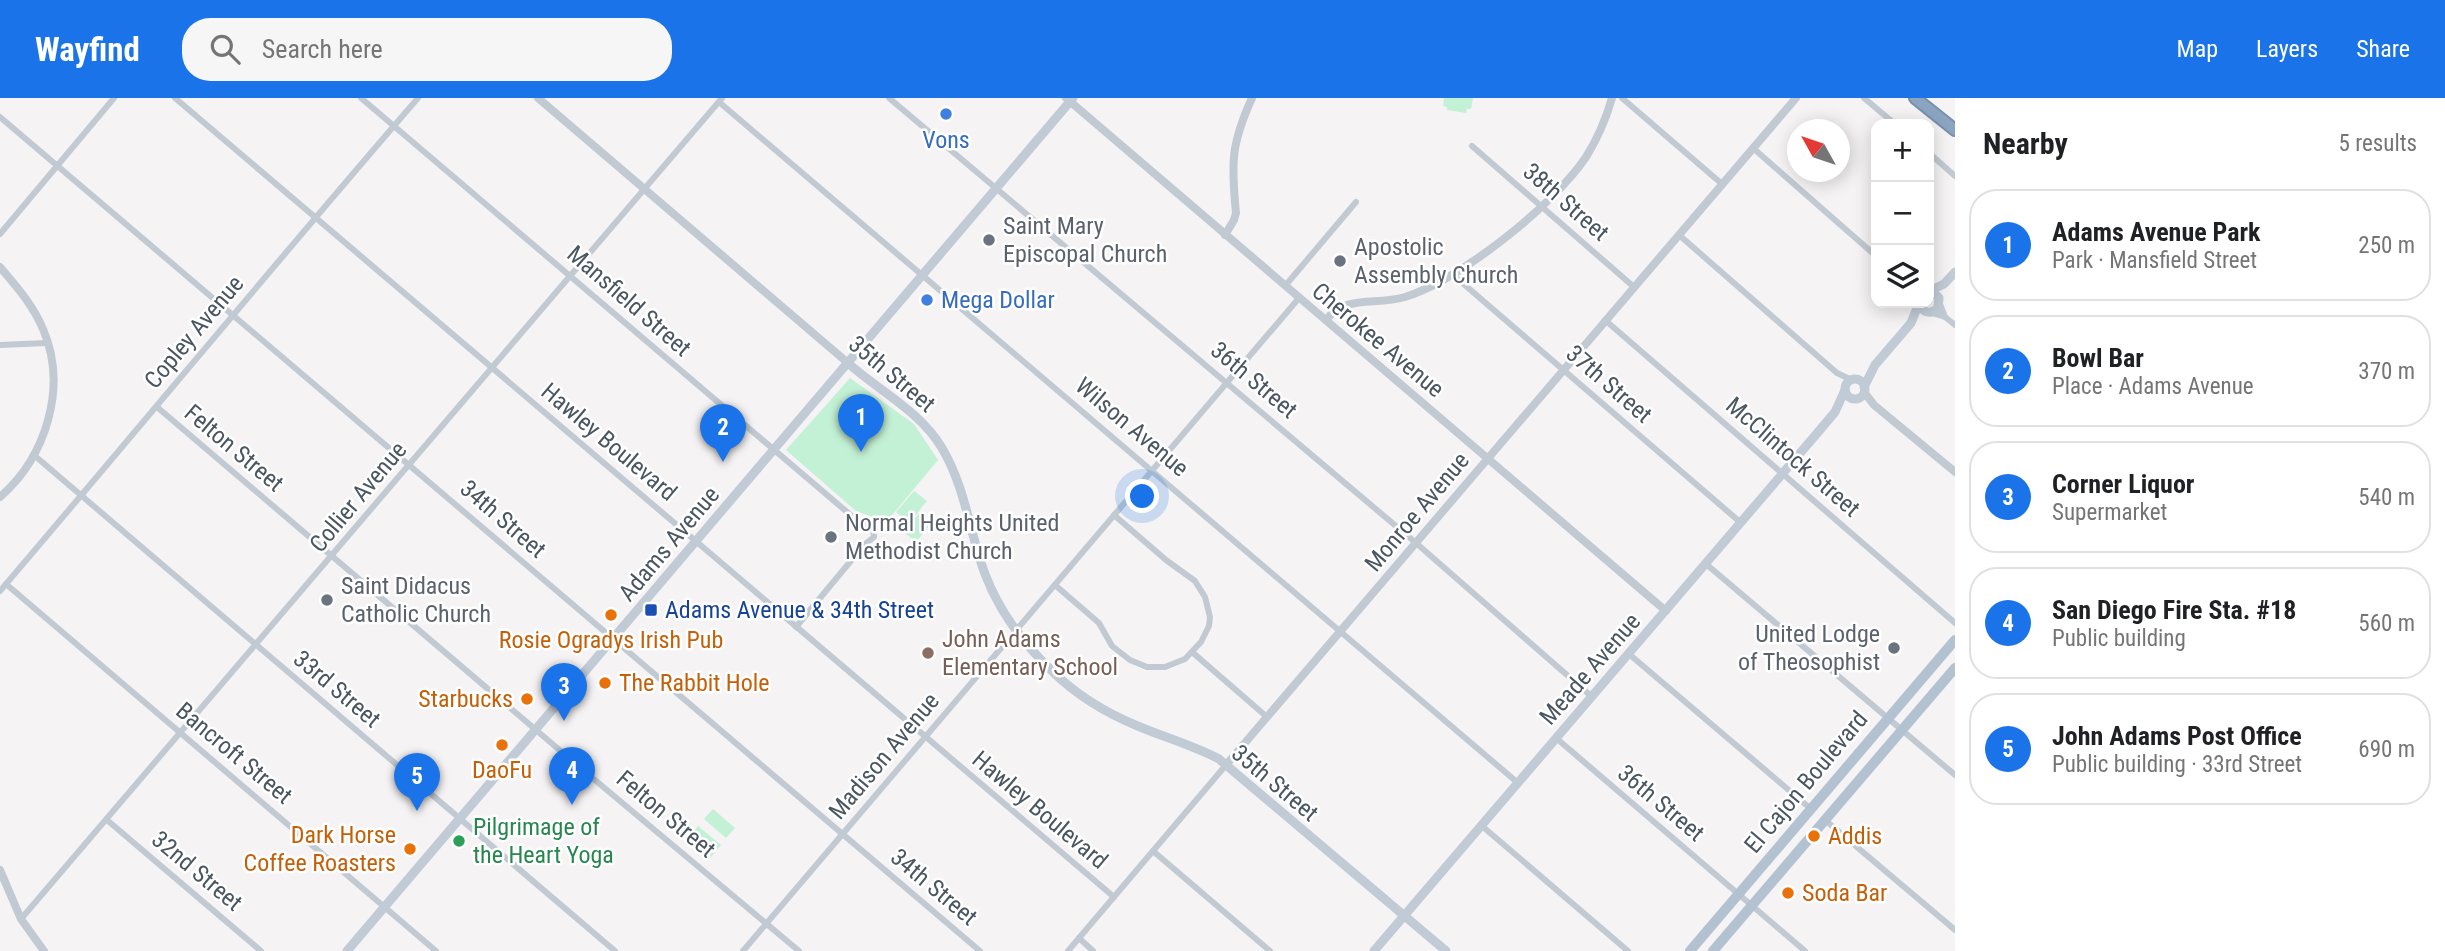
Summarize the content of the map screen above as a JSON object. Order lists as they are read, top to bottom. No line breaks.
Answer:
{"streets":{"main road":["35th Street","Adams Avenue","Meade Avenue","El Cajon Boulevard"],"street":["38th Street","Mansfield Street","Copley Avenue","Cherokee Avenue","36th Street","37th Street","Wilson Avenue","Hawley Boulevard","Felton Street","McClintock Street","Collier Avenue","Monroe Avenue","34th Street","33rd Street","Bancroft Street","Madison Avenue","32nd Street"]},"crossings":[["38th Street","Monroe Avenue"],["Mansfield Street","Copley Avenue"],["Mansfield Street","Hawley Boulevard"],["Mansfield Street","Collier Avenue"],["Mansfield Street","Adams Avenue"],["Copley Avenue","Hawley Boulevard"],["Copley Avenue","Felton Street"],["Copley Avenue","34th Street"],["Copley Avenue","33rd Street"],["Copley Avenue","Bancroft Street"],["Cherokee Avenue","Monroe Avenue"],["Cherokee Avenue","Adams Avenue"],["Cherokee Avenue","Meade Avenue"],["Cherokee Avenue","Madison Avenue"],["35th Street","Collier Avenue"],["35th Street","Monroe Avenue"],["35th Street","Adams Avenue"],["35th Street","Meade Avenue"],["35th Street","Madison Avenue"],["36th Street","Monroe Avenue"],["36th Street","Adams Avenue"],["36th Street","Meade Avenue"],["36th Street","Madison Avenue"],["36th Street","El Cajon Boulevard"],["37th Street","Monroe Avenue"],["37th Street","Meade Avenue"],["Wilson Avenue","Collier Avenue"],["Wilson Avenue","Monroe Avenue"],["Wilson Avenue","Adams Avenue"],["Wilson Avenue","Meade Avenue"],["Wilson Avenue","Madison Avenue"],["Hawley Boulevard","Collier Avenue"],["Hawley Boulevard","Monroe Avenue"],["Hawley Boulevard","Adams Avenue"],["Hawley Boulevard","Madison Avenue"],["Felton Street","Collier Avenue"],["Felton Street","Adams Avenue"],["Felton Street","Madison Avenue"],["McClintock Street","Monroe Avenue"],["McClintock Street","Meade Avenue"],["Collier Avenue","34th Street"],["Collier Avenue","33rd Street"],["Collier Avenue","Bancroft Street"],["Collier Avenue","32nd Street"],["34th Street","Adams Avenue"],["34th Street","Madison Avenue"],["Adams Avenue","33rd Street"],["Adams Avenue","Bancroft Street"]],"places":{"other":["Vons","Saint Mary Episcopal Church","Apostolic Assembly Church","Mega Dollar","Normal Heights United Methodist Church","Saint Didacus Catholic Church","Rosie Ogradys Irish Pub","United Lodge of Theosophist","John Adams Elementary School","The Rabbit Hole","Starbucks","DaoFu","Addis","Pilgrimage of the Heart Yoga","Dark Horse Coffee Roasters","Soda Bar"],"transit":["Adams Avenue & 34th Street"]},"north":"top left","page":{"header":"Wayfind","search":"Search here","nav":["Map","Layers","Share"],"heading":["Nearby","5 results"],"map_buttons":["+","−"],"list":[{"mark":"1","name":"Adams Avenue Park","note":"Park · Mansfield Street","value":"250 m"},{"mark":"2","name":"Bowl Bar","note":"Place · Adams Avenue","value":"370 m"},{"mark":"3","name":"Corner Liquor","note":"Supermarket","value":"540 m"},{"mark":"4","name":"San Diego Fire Sta. #18","note":"Public building","value":"560 m"},{"mark":"5","name":"John Adams Post Office","note":"Public building · 33rd Street","value":"690 m"}],"pins":["1","2","3","4","5"]}}
